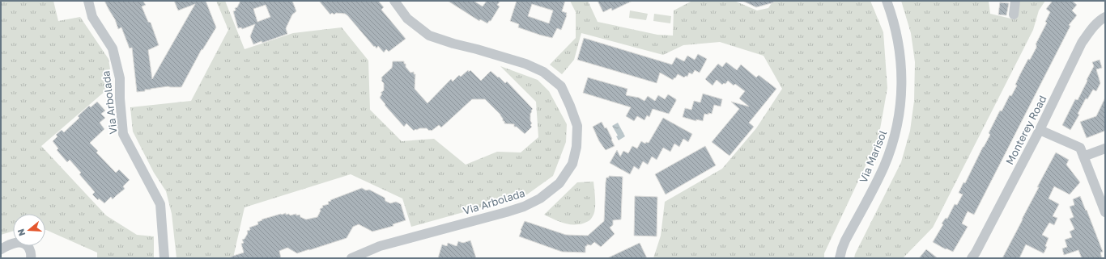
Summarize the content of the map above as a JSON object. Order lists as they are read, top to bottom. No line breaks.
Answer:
{"streets":{"street":["Via Arbolada","Monterey Road","Via Marisol"]},"north":"left"}
